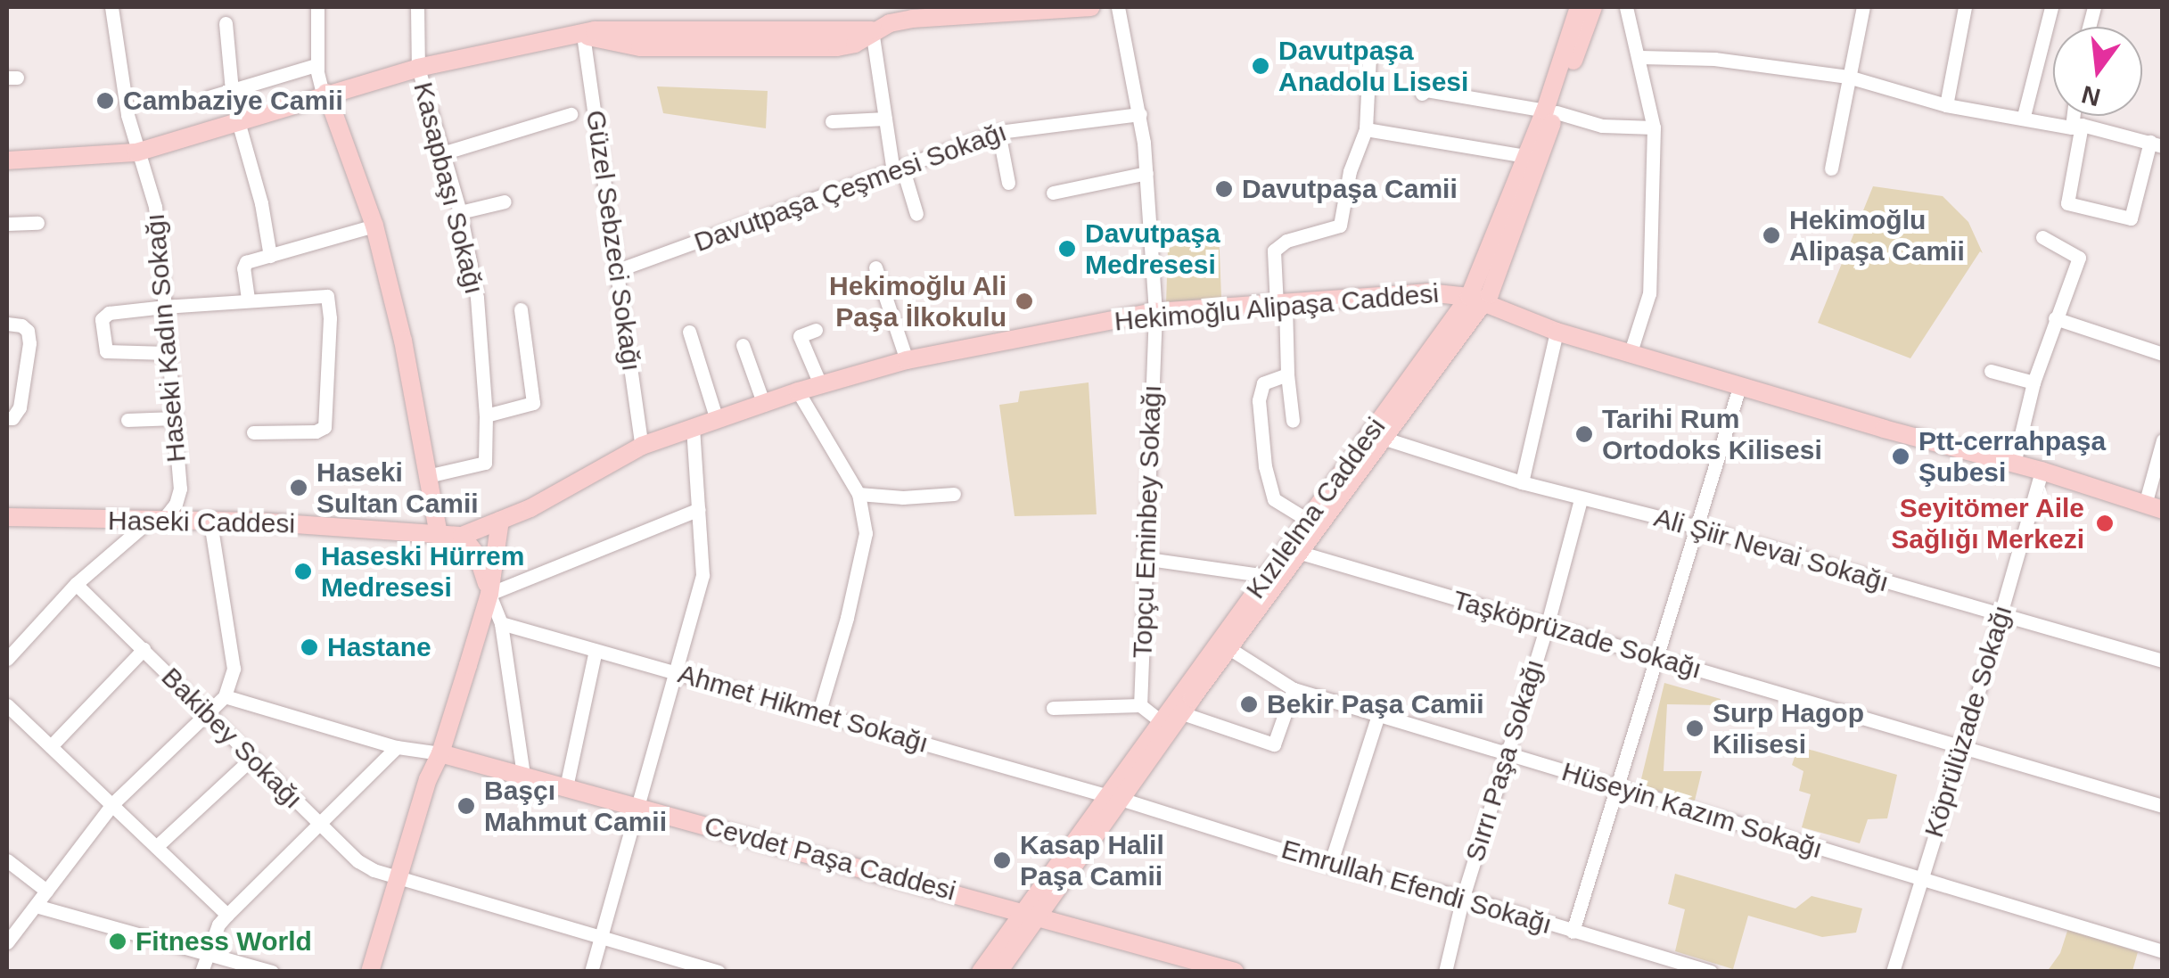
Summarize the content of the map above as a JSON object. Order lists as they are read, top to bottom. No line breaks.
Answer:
{"streets":{"street":["Davutpaşa Çeşmesi Sokağı","Kasapbaşı Sokağı","Güzel Sebzeci Sokağı","Hekimoğlu Alipaşa Caddesi","Haseki Kadın Sokağı","Kızılelma Caddesi","Topçu Eminbey Sokağı","Haseki Caddesi","Ali Şiir Nevai Sokağı","Taşköprüzade Sokağı","Ahmet Hikmet Sokağı","Köprülüzade Sokağı","Bakibey Sokağı","Sırrı Paşa Sokağı","Hüseyin Kazım Sokağı","Cevdet Paşa Caddesi","Emrullah Efendi Sokağı"]},"crossings":[["Davutpaşa Çeşmesi Sokağı","Güzel Sebzeci Sokağı"],["Davutpaşa Çeşmesi Sokağı","Topçu Eminbey Sokağı"],["Güzel Sebzeci Sokağı","Hekimoğlu Alipaşa Caddesi"],["Hekimoğlu Alipaşa Caddesi","Kızılelma Caddesi"],["Hekimoğlu Alipaşa Caddesi","Topçu Eminbey Sokağı"],["Hekimoğlu Alipaşa Caddesi","Haseki Caddesi"],["Hekimoğlu Alipaşa Caddesi","Köprülüzade Sokağı"],["Haseki Kadın Sokağı","Haseki Caddesi"],["Kızılelma Caddesi","Ali Şiir Nevai Sokağı"],["Kızılelma Caddesi","Taşköprüzade Sokağı"],["Kızılelma Caddesi","Ahmet Hikmet Sokağı"],["Kızılelma Caddesi","Hüseyin Kazım Sokağı"],["Kızılelma Caddesi","Cevdet Paşa Caddesi"],["Kızılelma Caddesi","Emrullah Efendi Sokağı"],["Ali Şiir Nevai Sokağı","Köprülüzade Sokağı"],["Ali Şiir Nevai Sokağı","Sırrı Paşa Sokağı"],["Taşköprüzade Sokağı","Köprülüzade Sokağı"],["Taşköprüzade Sokağı","Sırrı Paşa Sokağı"],["Ahmet Hikmet Sokağı","Emrullah Efendi Sokağı"],["Köprülüzade Sokağı","Hüseyin Kazım Sokağı"],["Sırrı Paşa Sokağı","Hüseyin Kazım Sokağı"],["Sırrı Paşa Sokağı","Emrullah Efendi Sokağı"]],"places":["Davutpaşa Anadolu Lisesi","Cambaziye Camii","Davutpaşa Camii","Hekimoğlu Alipaşa Camii","Davutpaşa Medresesi","Hekimoğlu Ali Paşa İlkokulu","Tarihi Rum Ortodoks Kilisesi","Ptt-cerrahpaşa Şubesi","Haseki Sultan Camii","Seyitömer Aile Sağlığı Merkezi","Haseski Hürrem Medresesi","Hastane","Bekir Paşa Camii","Surp Hagop Kilisesi","Başçı Mahmut Camii","Kasap Halil Paşa Camii","Fitness World"],"north":"bottom"}
